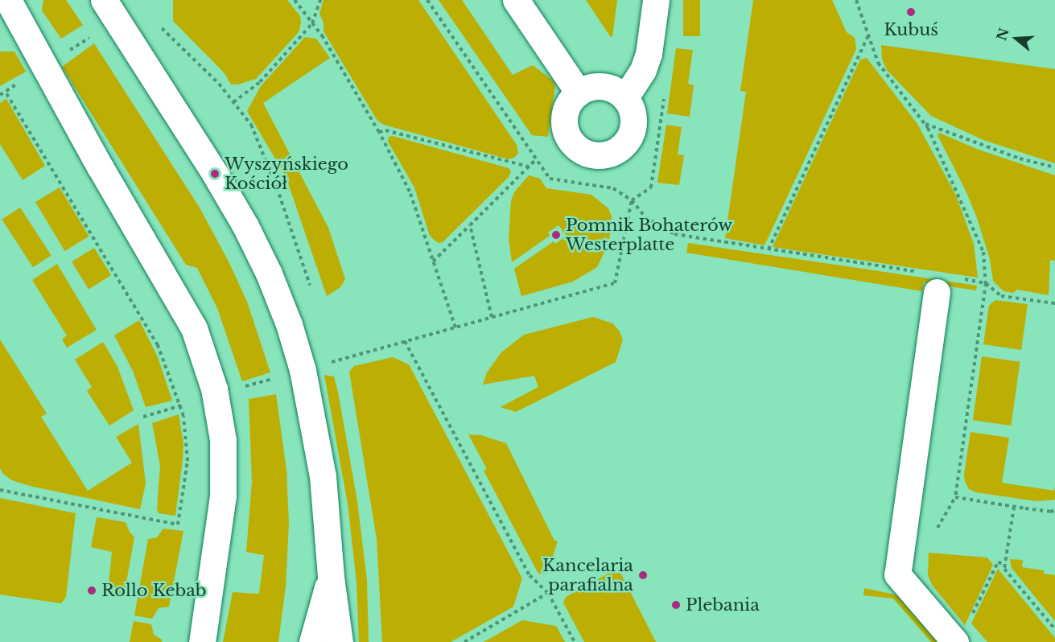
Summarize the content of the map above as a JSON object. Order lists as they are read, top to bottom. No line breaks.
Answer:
{"places":["Kubuś","Wyszyńskiego Kościół","Pomnik Bohaterów Westerplatte","Kancelaria parafialna","Rollo Kebab","Plebania"],"north":"left"}
